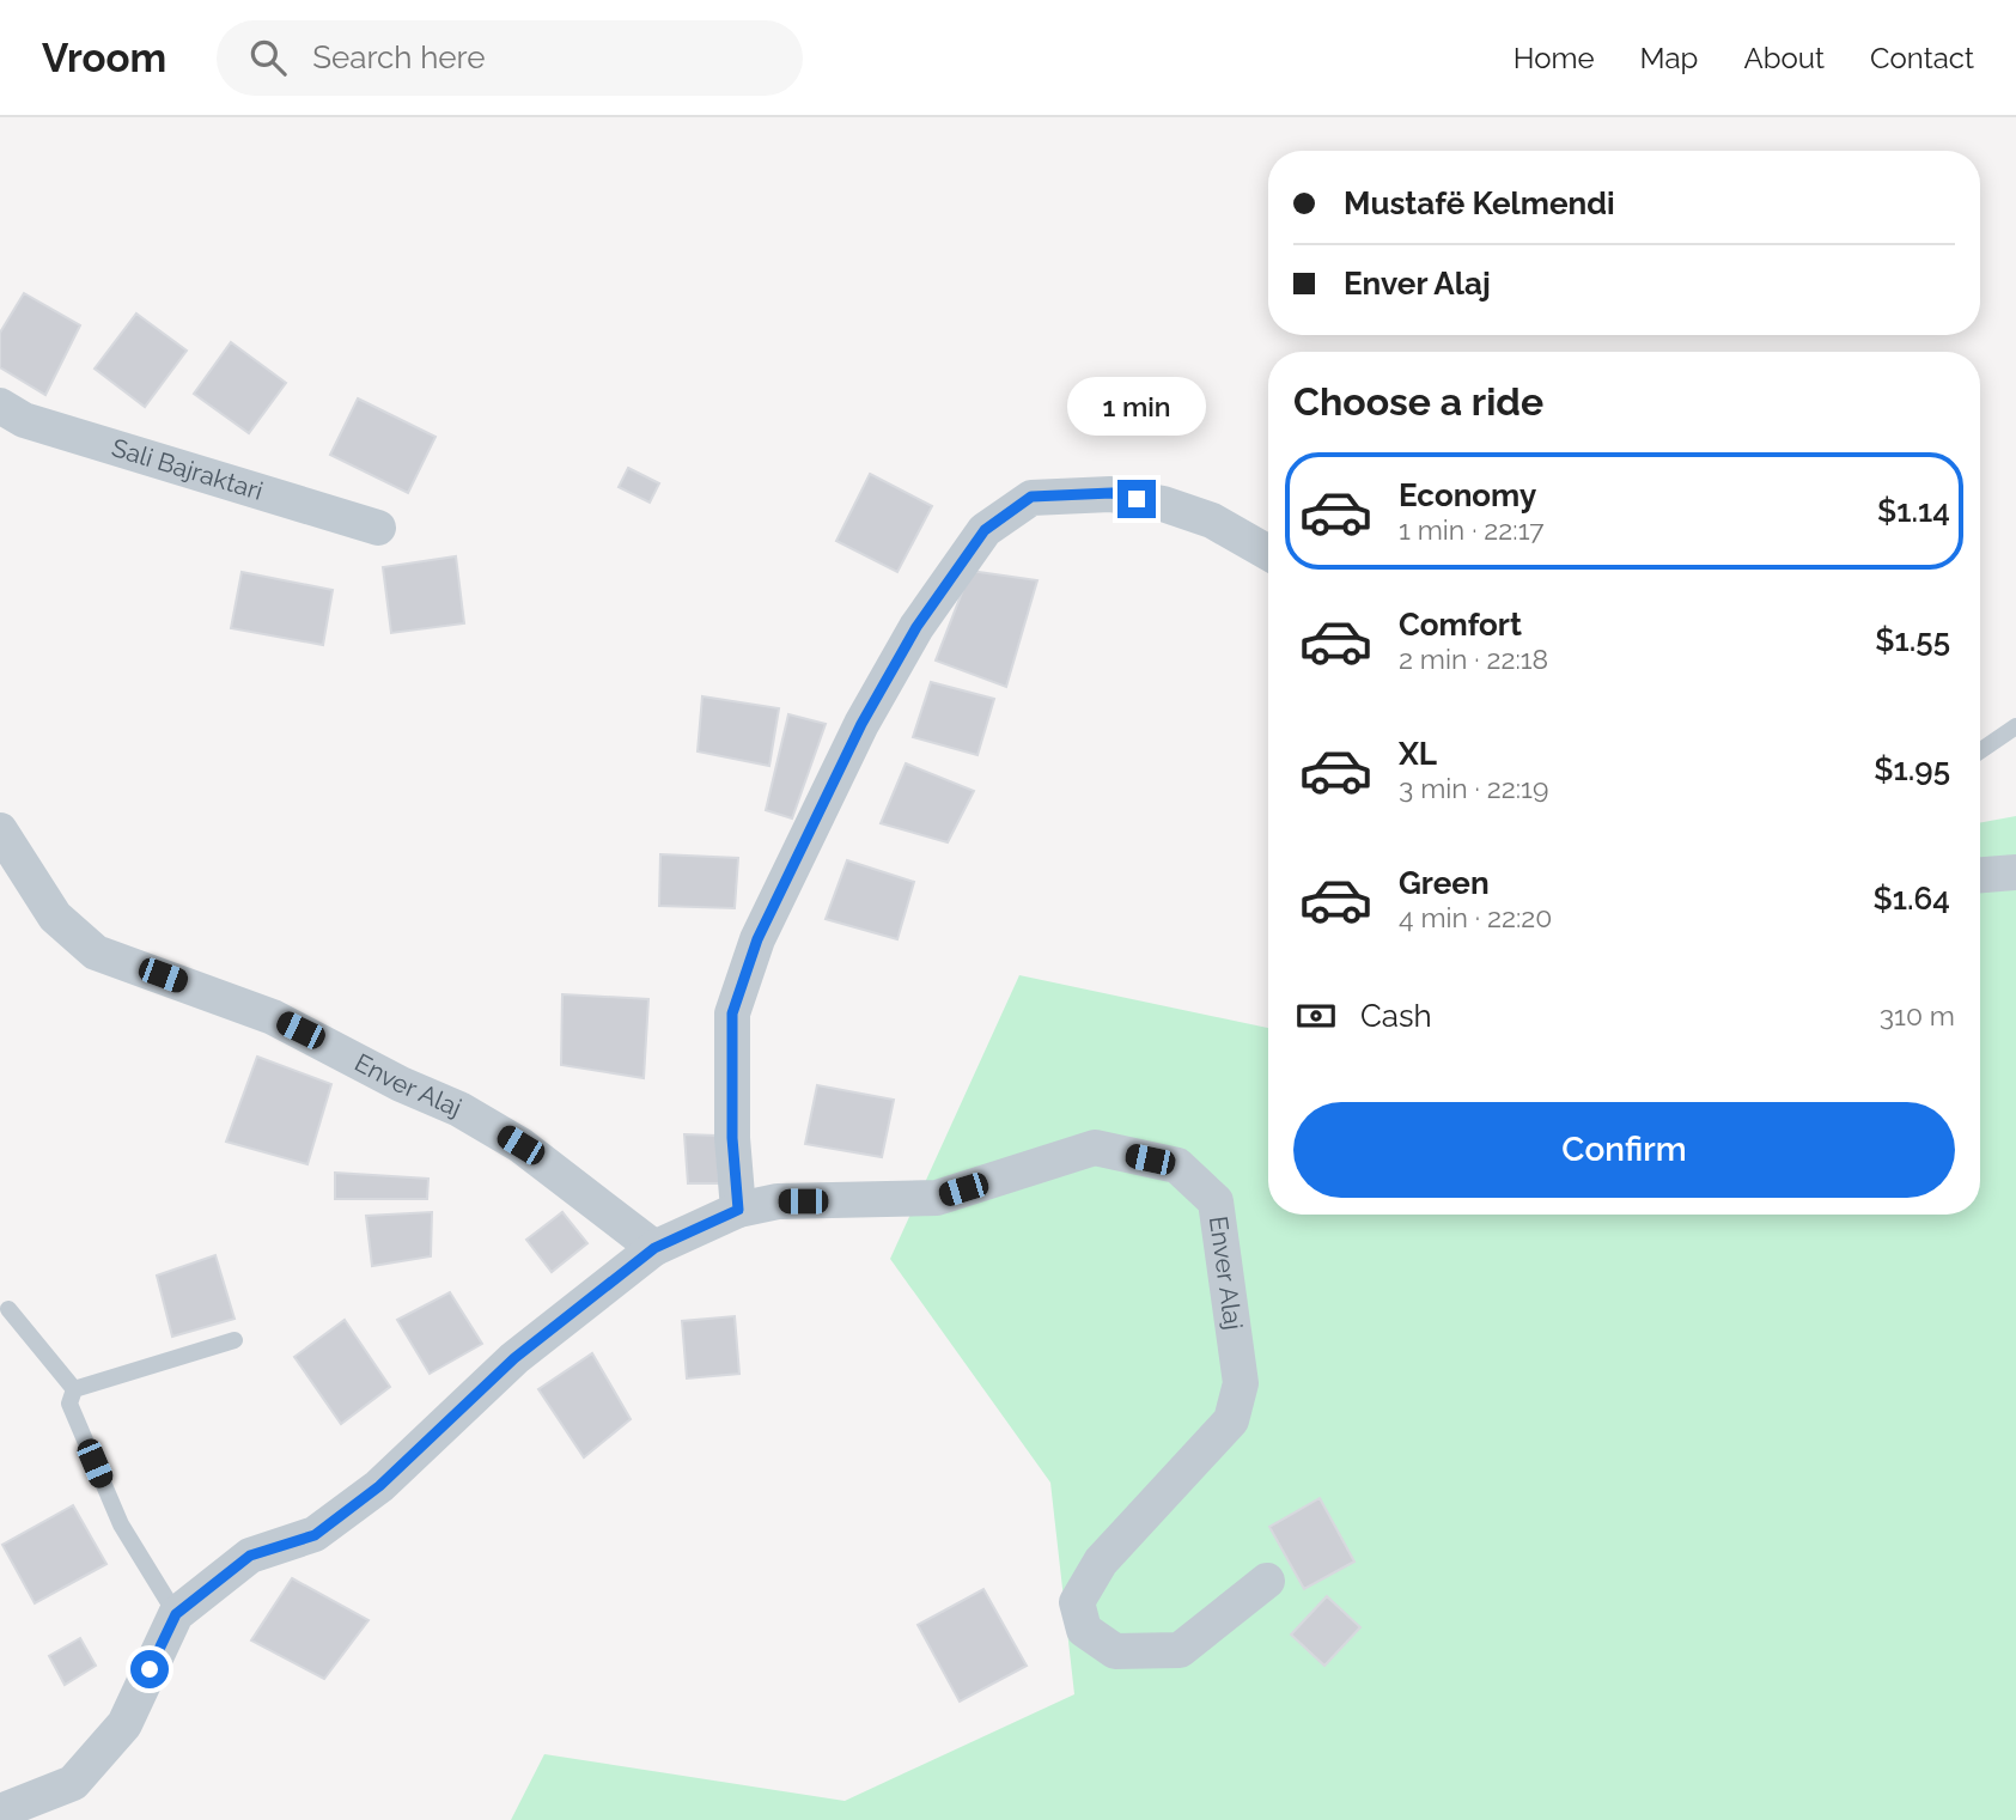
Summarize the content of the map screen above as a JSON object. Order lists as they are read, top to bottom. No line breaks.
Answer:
{"streets":{"street":["Sali Bajraktari","Enver Alaj"]},"page":{"header":"Vroom","search":"Search here","nav":["Home","Map","About","Contact"],"banner":["Mustafë Kelmendi","Enver Alaj"],"heading":"Choose a ride","bubble":"1 min","list":[{"name":"Economy","note":"1 min · 22:17","value":"$1.14"},{"name":"Comfort","note":"2 min · 22:18","value":"$1.55"},{"name":"XL","note":"3 min · 22:19","value":"$1.95"},{"name":"Green","note":"4 min · 22:20","value":"$1.64"}],"pay":["Cash","310 m"],"buttons":"Confirm"}}
